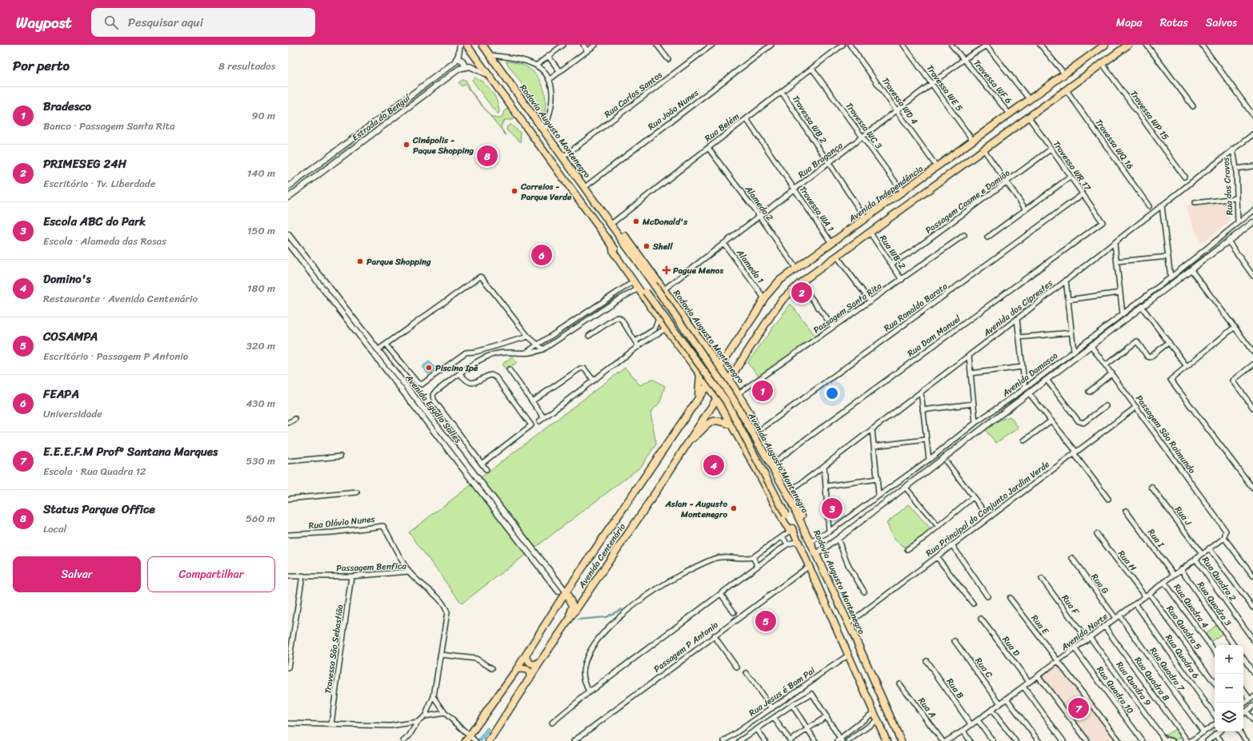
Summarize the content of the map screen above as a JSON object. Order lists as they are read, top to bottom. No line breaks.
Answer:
{"streets":{"main road":["Rodovia Augusto Montenegro","Avenida Independência","Avenida Augusto Montenegro","Avenida Centenário"],"street":["Travessa WF 6","Travessa WE 5","Rua Carlos Santos","Travessa WD 4","Rua João Nunes","Travessa WP 15","Estrada do Benguí","Travessa WB 2","Travessa WC 3","Rua Belém","Travessa WQ 16","Rua Bragança","Travessa WR 17","Rua dos Cravos","Passagem Cosme e Damião","Alameda 2","Travessa WA 1","Rua WB-2","Alameda 1","Rua Ronaldo Barata","Passagem Santa Rita","Avenida dos Ciprestes","Rua Dom Manuel","Avenida Damasco","Avenida Egydio Salles","Passagem São Raimundo","Rua Principal do Conjunto Jardim Verde","Rua J","Rua Olávio Nunes","Rua I","Rua H","Passagem Benfica","Rua Quadra 2","Rua G","Rua Quadra 3","Rua F","Rua Quadra 4","Rua E","Rua Quadra 5","Avenida Norte","Rua D","Passagem P Antonio","Travessa São Sebastião","Rua Quadra 6","Rua C","Rua Quadra 7","Rua Quadra 8","Rua Quadra 9","Rua B","Rua Quadra 10","Rua Jesus é Bom Pai","Rua A"]},"crossings":[["Travessa WF 6","Rua Bragança"],["Travessa WF 6","Avenida Independência"],["Travessa WE 5","Rua Bragança"],["Travessa WE 5","Avenida Independência"],["Rua Carlos Santos","Rodovia Augusto Montenegro"],["Travessa WD 4","Rua Bragança"],["Travessa WD 4","Avenida Independência"],["Rua João Nunes","Rodovia Augusto Montenegro"],["Travessa WB 2","Rua Belém"],["Travessa WB 2","Rua Bragança"],["Travessa WB 2","Avenida Independência"],["Travessa WC 3","Rua Belém"],["Travessa WC 3","Rua Bragança"],["Travessa WC 3","Avenida Independência"],["Rua Belém","Rodovia Augusto Montenegro"],["Rua Belém","Alameda 2"],["Rua Belém","Travessa WA 1"],["Rua Belém","Avenida Augusto Montenegro"],["Rodovia Augusto Montenegro","Rua Bragança"],["Rodovia Augusto Montenegro","Avenida Independência"],["Rodovia Augusto Montenegro","Rua Ronaldo Barata"],["Rodovia Augusto Montenegro","Passagem Santa Rita"],["Rodovia Augusto Montenegro","Avenida dos Ciprestes"],["Rodovia Augusto Montenegro","Rua Dom Manuel"],["Rodovia Augusto Montenegro","Avenida Damasco"],["Rodovia Augusto Montenegro","Avenida Augusto Montenegro"],["Rodovia Augusto Montenegro","Rua Principal do Conjunto Jardim Verde"],["Rodovia Augusto Montenegro","Avenida Centenário"],["Rua Bragança","Alameda 2"],["Rua Bragança","Travessa WA 1"],["Rua Bragança","Alameda 1"],["Travessa WR 17","Passagem Cosme e Damião"],["Travessa WR 17","Rua Ronaldo Barata"],["Travessa WR 17","Rua Dom Manuel"],["Rua dos Cravos","Avenida dos Ciprestes"],["Rua dos Cravos","Avenida Damasco"],["Avenida Independência","Alameda 2"],["Avenida Independência","Travessa WA 1"],["Avenida Independência","Alameda 1"],["Avenida Independência","Avenida Centenário"],["Passagem Cosme e Damião","Rua WB-2"],["Rua WB-2","Passagem Santa Rita"],["Avenida Damasco","Passagem São Raimundo"],["Avenida Egydio Salles","Avenida Centenário"],["Passagem São Raimundo","Rua Principal do Conjunto Jardim Verde"],["Passagem São Raimundo","Avenida Norte"],["Rua J","Avenida Norte"],["Rua Olávio Nunes","Passagem Benfica"],["Rua I","Avenida Norte"],["Rua H","Rua Quadra 5"],["Rua H","Avenida Norte"],["Passagem Benfica","Travessa São Sebastião"],["Rua Quadra 2","Avenida Norte"],["Rua G","Avenida Norte"],["Rua G","Rua Quadra 7"],["Rua Quadra 3","Avenida Norte"],["Rua F","Avenida Norte"],["Rua F","Rua Quadra 9"],["Rua Quadra 4","Avenida Norte"],["Rua E","Avenida Norte"],["Rua Quadra 5","Avenida Norte"],["Avenida Norte","Rua D"],["Avenida Norte","Rua Quadra 6"],["Avenida Norte","Rua C"],["Avenida Norte","Rua Quadra 7"],["Avenida Norte","Rua Quadra 8"],["Avenida Norte","Rua Quadra 9"],["Avenida Norte","Rua B"],["Avenida Norte","Rua Quadra 10"]],"places":{"other":["Cinépolis - Paque Shopping","Correios - Parque Verde","McDonald's","Shell","Parque Shopping","Piscina Ipê","Aslan - Augusto Montenegro"],"health":["Pague Menos"]},"page":{"header":"Waypost","search":"Pesquisar aqui","nav":["Mapa","Rotas","Salvos"],"heading":["Por perto","8 resultados"],"list":[{"mark":"1","name":"Bradesco","note":"Banco · Passagem Santa Rita","value":"90 m"},{"mark":"2","name":"PRIMESEG 24H","note":"Escritório · Tv. Liberdade","value":"140 m"},{"mark":"3","name":"Escola ABC do Park","note":"Escola · Alameda das Rosas","value":"150 m"},{"mark":"4","name":"Domino's","note":"Restaurante · Avenida Centenário","value":"180 m"},{"mark":"5","name":"COSAMPA","note":"Escritório · Passagem P Antonio","value":"320 m"},{"mark":"6","name":"FEAPA","note":"Universidade","value":"430 m"},{"mark":"7","name":"E.E.E.F.M Profº Santana Marques","note":"Escola · Rua Quadra 12","value":"530 m"},{"mark":"8","name":"Status Parque Office","note":"Local","value":"560 m"}],"pins":["8","6","2","1","4","3","5","7"],"buttons":["Salvar","Compartilhar"],"map_buttons":["+","−"]}}
